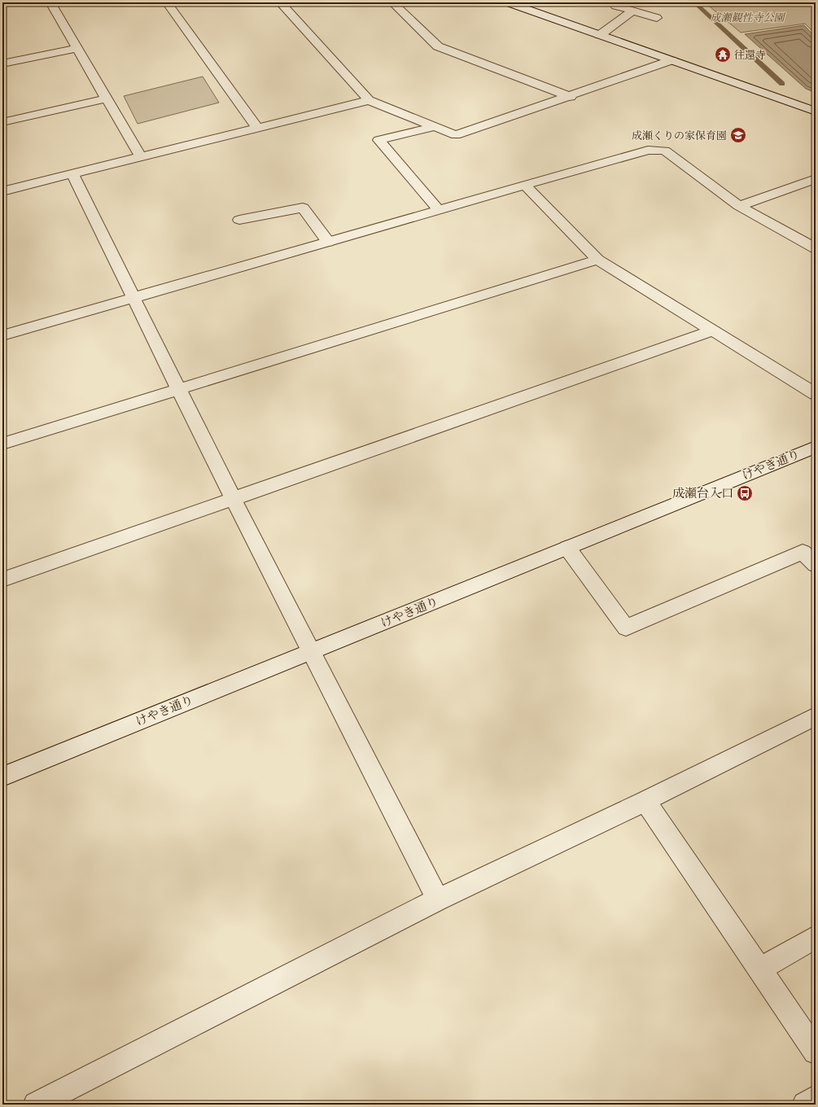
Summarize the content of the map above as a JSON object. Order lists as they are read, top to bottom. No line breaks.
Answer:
{"streets":{"street":["けやき通り"]},"parks":["成瀬観性寺公園"],"places":{"temple":["往還寺"],"school or university":["成瀬くりの家保育園"],"bus stop":["成瀬台入口"]}}
